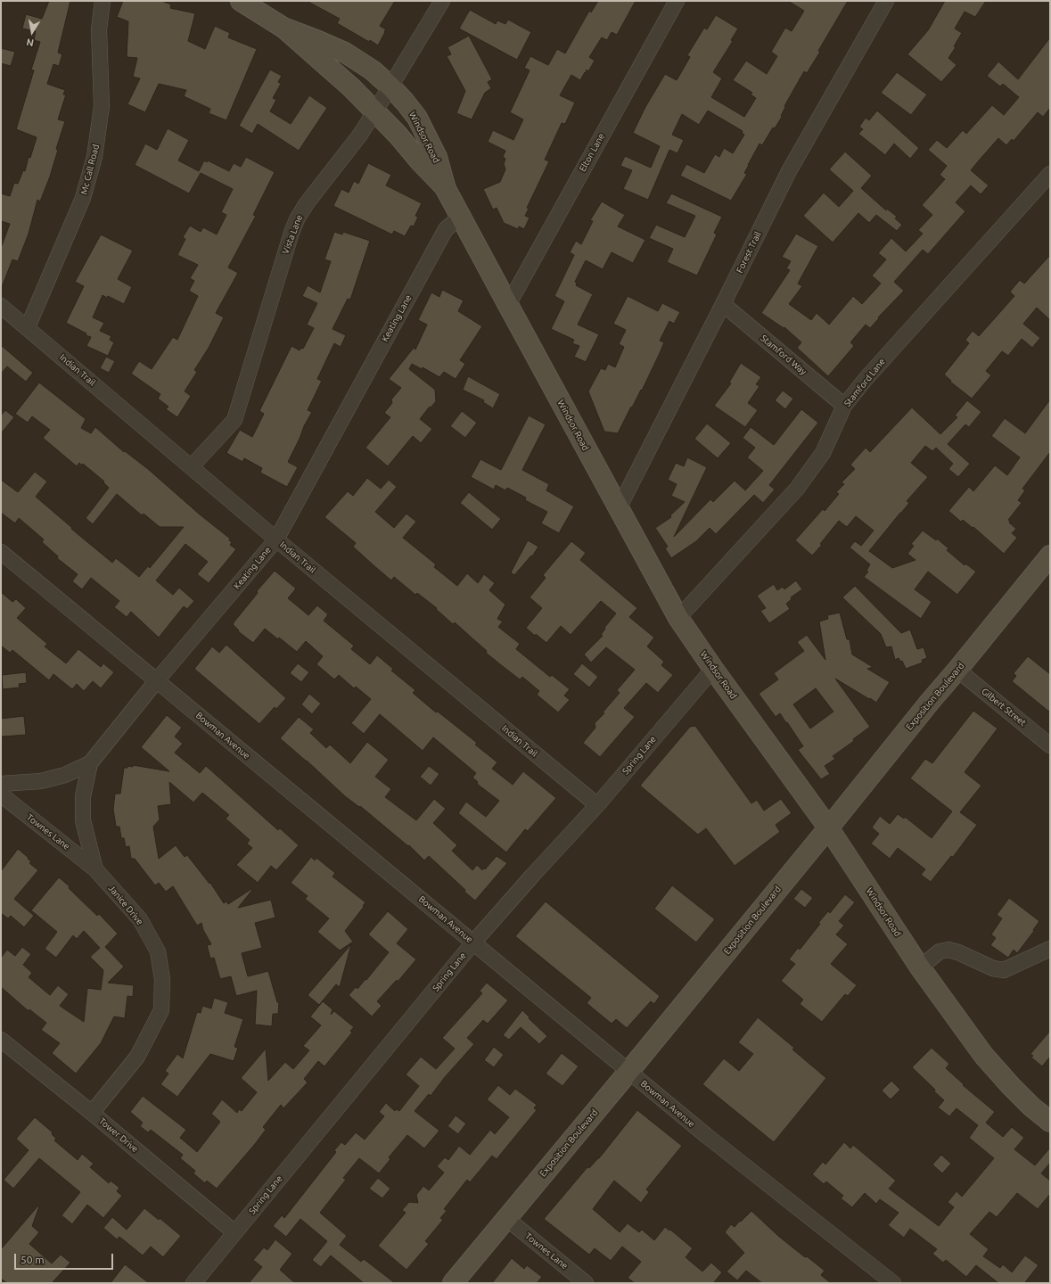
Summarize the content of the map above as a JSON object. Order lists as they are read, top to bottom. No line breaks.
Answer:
{"streets":{"street":["Windsor Road","Elton Lane","Mc Call Road","Vista Lane","Forest Trail","Keating Lane","Stamford Way","Indian Trail","Stamford Lane","Exposition Boulevard","Gilbert Street","Bowman Avenue","Spring Lane","Townes Lane","Janice Drive","Tower Drive"]},"crossings":[["Windsor Road","Elton Lane"],["Windsor Road","Vista Lane"],["Windsor Road","Forest Trail"],["Windsor Road","Keating Lane"],["Windsor Road","Stamford Lane"],["Windsor Road","Exposition Boulevard"],["Windsor Road","Spring Lane"],["Mc Call Road","Indian Trail"],["Vista Lane","Indian Trail"],["Forest Trail","Stamford Way"],["Keating Lane","Indian Trail"],["Keating Lane","Bowman Avenue"],["Keating Lane","Janice Drive"],["Stamford Way","Stamford Lane"],["Indian Trail","Spring Lane"],["Exposition Boulevard","Gilbert Street"],["Exposition Boulevard","Bowman Avenue"],["Exposition Boulevard","Townes Lane"],["Bowman Avenue","Spring Lane"],["Spring Lane","Tower Drive"],["Townes Lane","Janice Drive"],["Janice Drive","Tower Drive"]],"scale_bar":"50 m","north":"bottom"}
